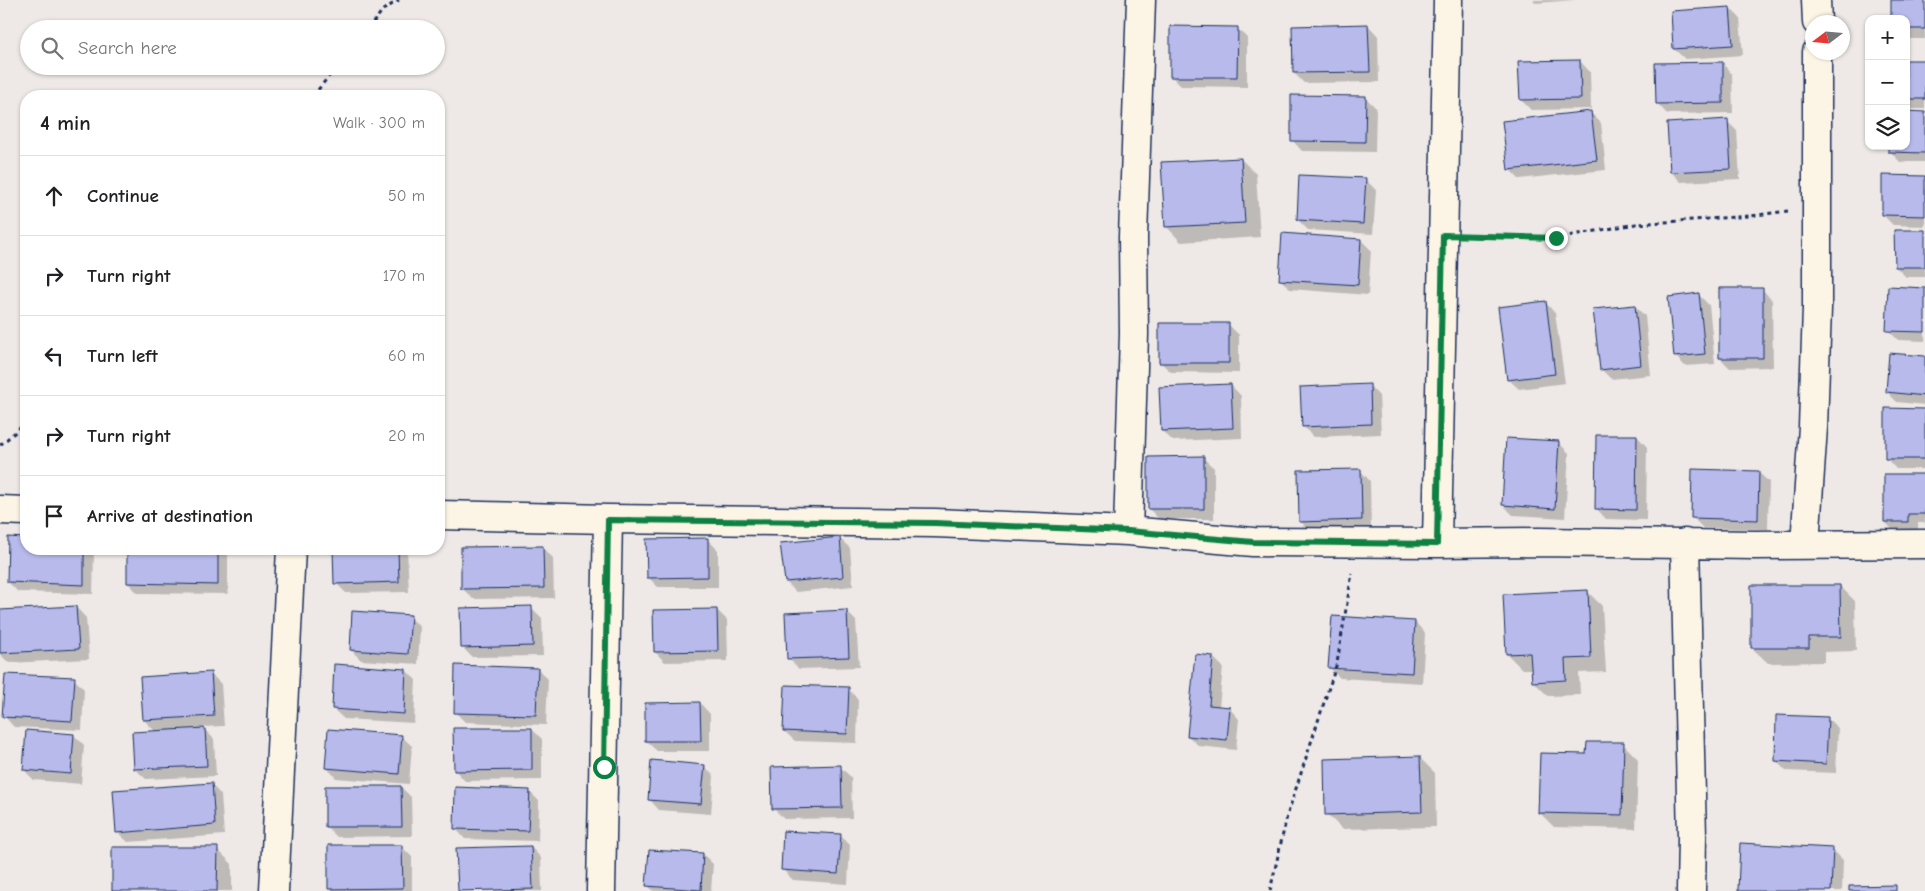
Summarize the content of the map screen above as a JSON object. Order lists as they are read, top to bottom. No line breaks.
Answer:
{"north":"left","page":{"map_buttons":["+","−"],"search":"Search here","heading":["4 min","Walk · 300 m"],"list":[["Continue","50 m"],["Turn right","170 m"],["Turn left","60 m"],["Turn right","20 m"],"Arrive at destination"]}}
